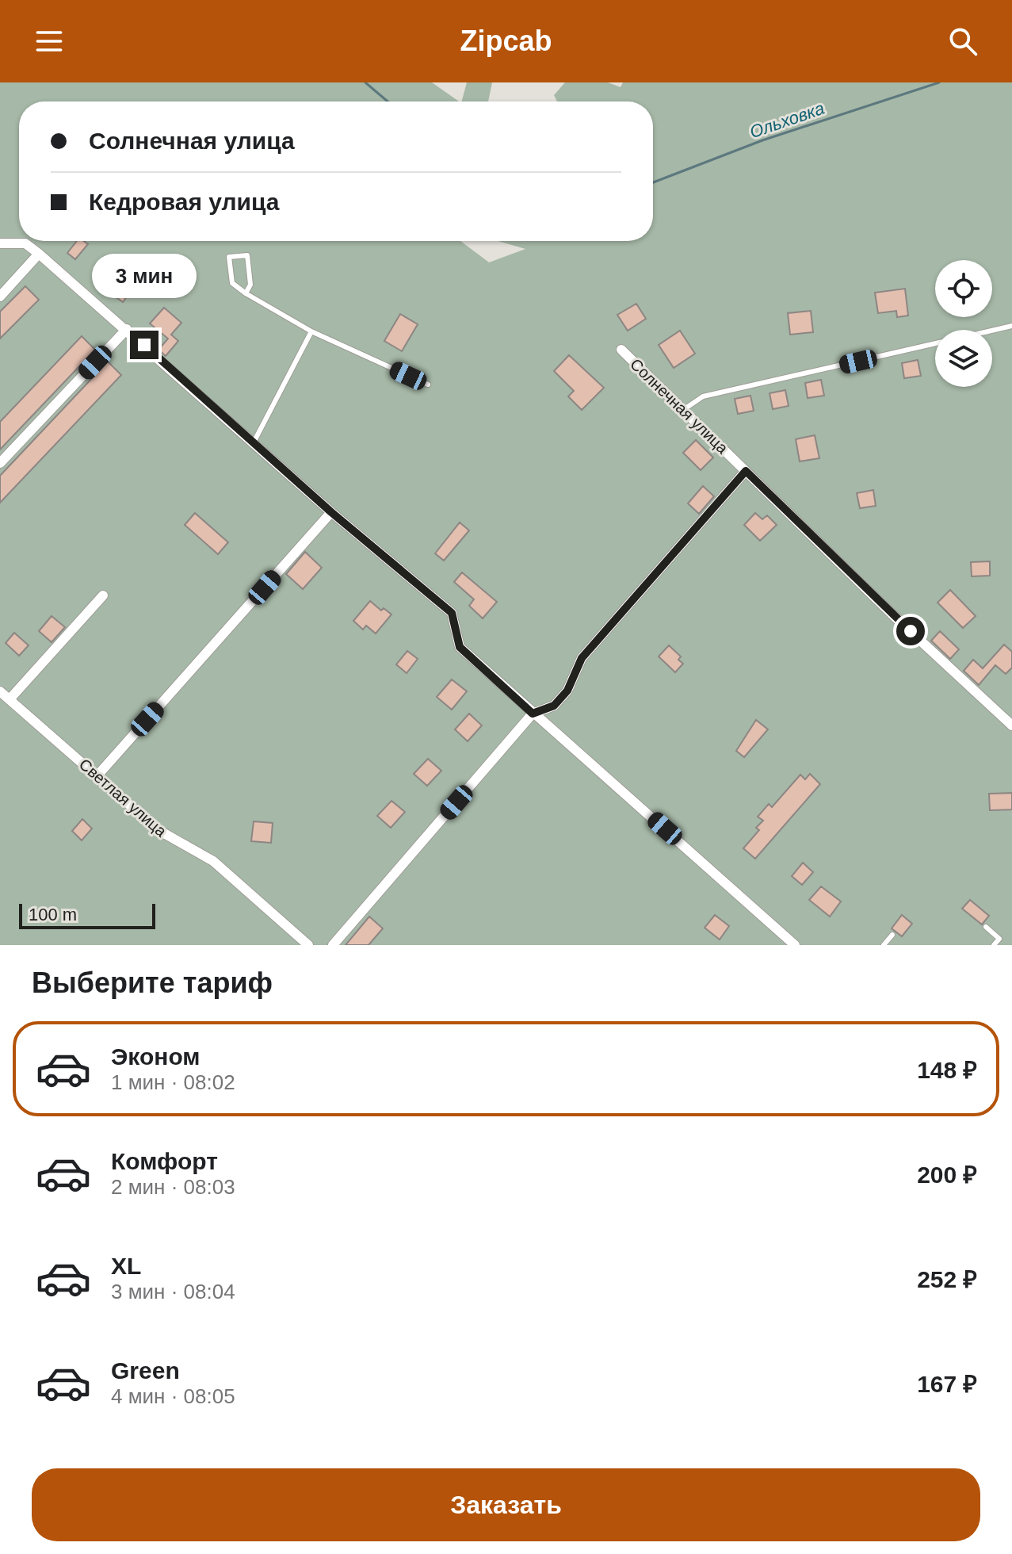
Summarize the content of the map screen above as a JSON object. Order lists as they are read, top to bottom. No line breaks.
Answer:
{"streets":{"street":["Солнечная улица","Светлая улица"]},"water":["Ольховка"],"scale_bar":"100 m","page":{"header":"Zipcab","banner":["Солнечная улица","Кедровая улица"],"bubble":"3 мин","scale":"100 m","heading":"Выберите тариф","list":[{"name":"Эконом","note":"1 мин · 08:02","value":"148 ₽"},{"name":"Комфорт","note":"2 мин · 08:03","value":"200 ₽"},{"name":"XL","note":"3 мин · 08:04","value":"252 ₽"},{"name":"Green","note":"4 мин · 08:05","value":"167 ₽"}],"buttons":"Заказать"}}
